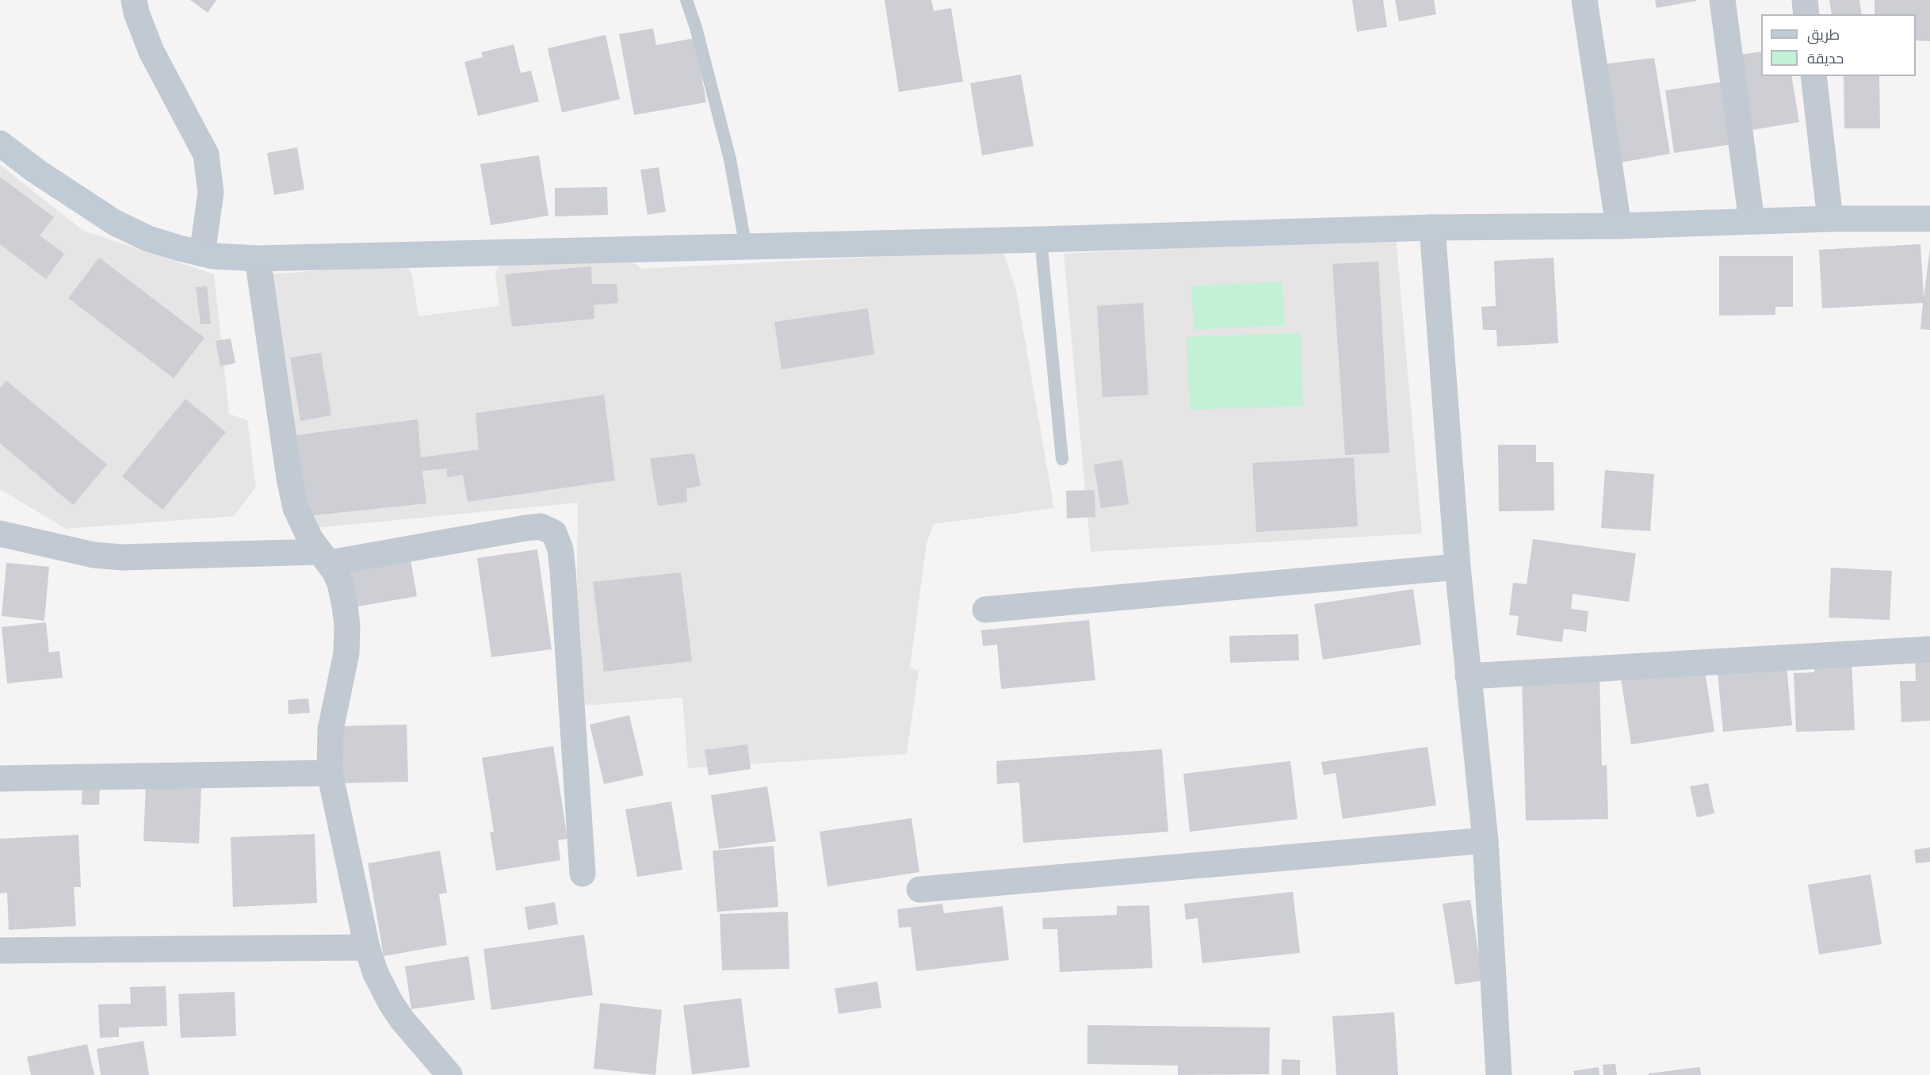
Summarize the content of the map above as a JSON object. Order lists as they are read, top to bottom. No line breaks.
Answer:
{"legend":["طريق","حديقة"]}
